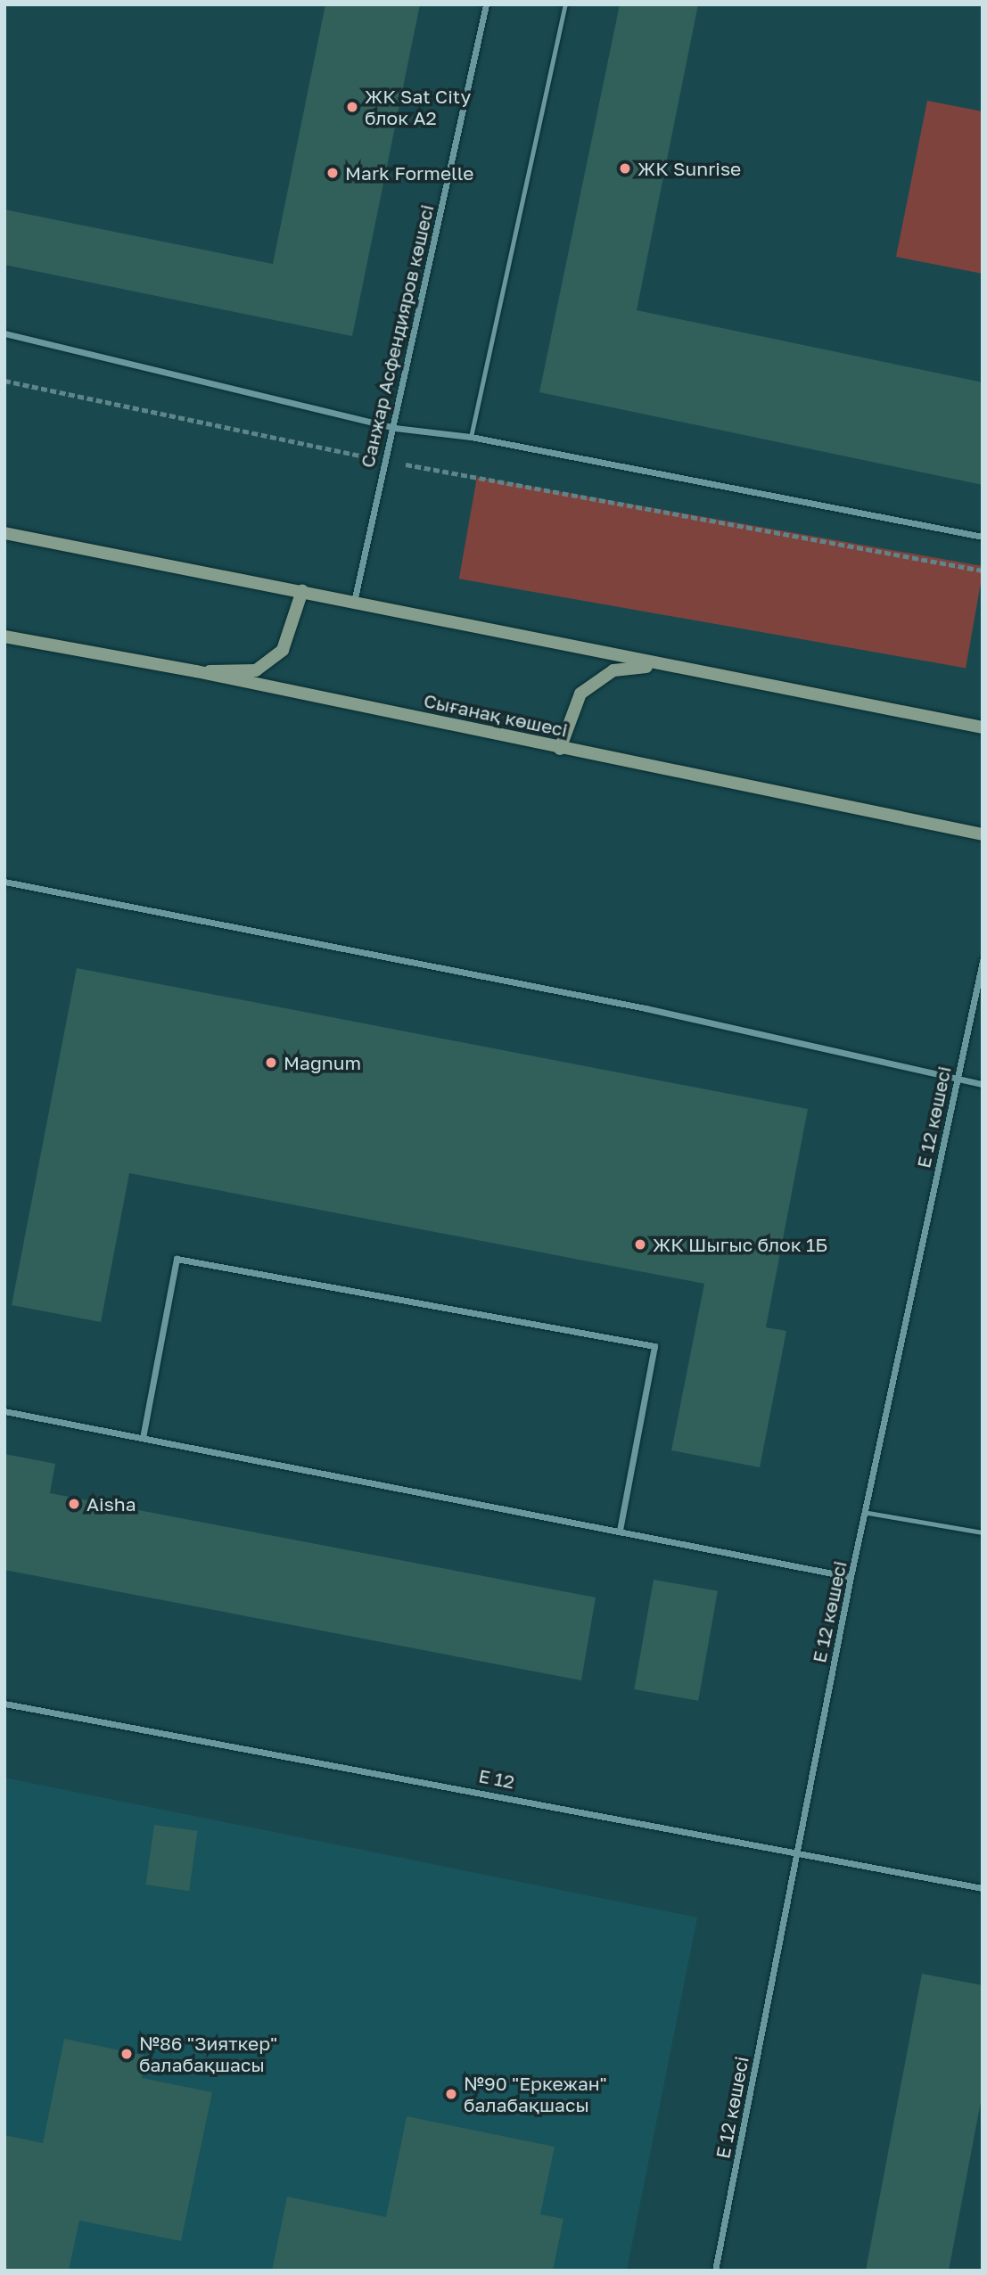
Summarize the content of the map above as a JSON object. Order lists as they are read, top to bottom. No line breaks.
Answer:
{"streets":{"main road":["Сығанақ көшесі"],"street":["Санжар Асфендияров көшесі","Е 12 көшесі","E 12"]},"crossings":[["Е 12 көшесі","E 12"]],"places":["ЖК Sat City блок A2","ЖК Sunrise","Mark Formelle","Magnum","ЖК Шыгыс блок 1Б","Aisha","№86 \"Зияткер\" балабақшасы","№90 \"Еркежан\" балабақшасы"]}
